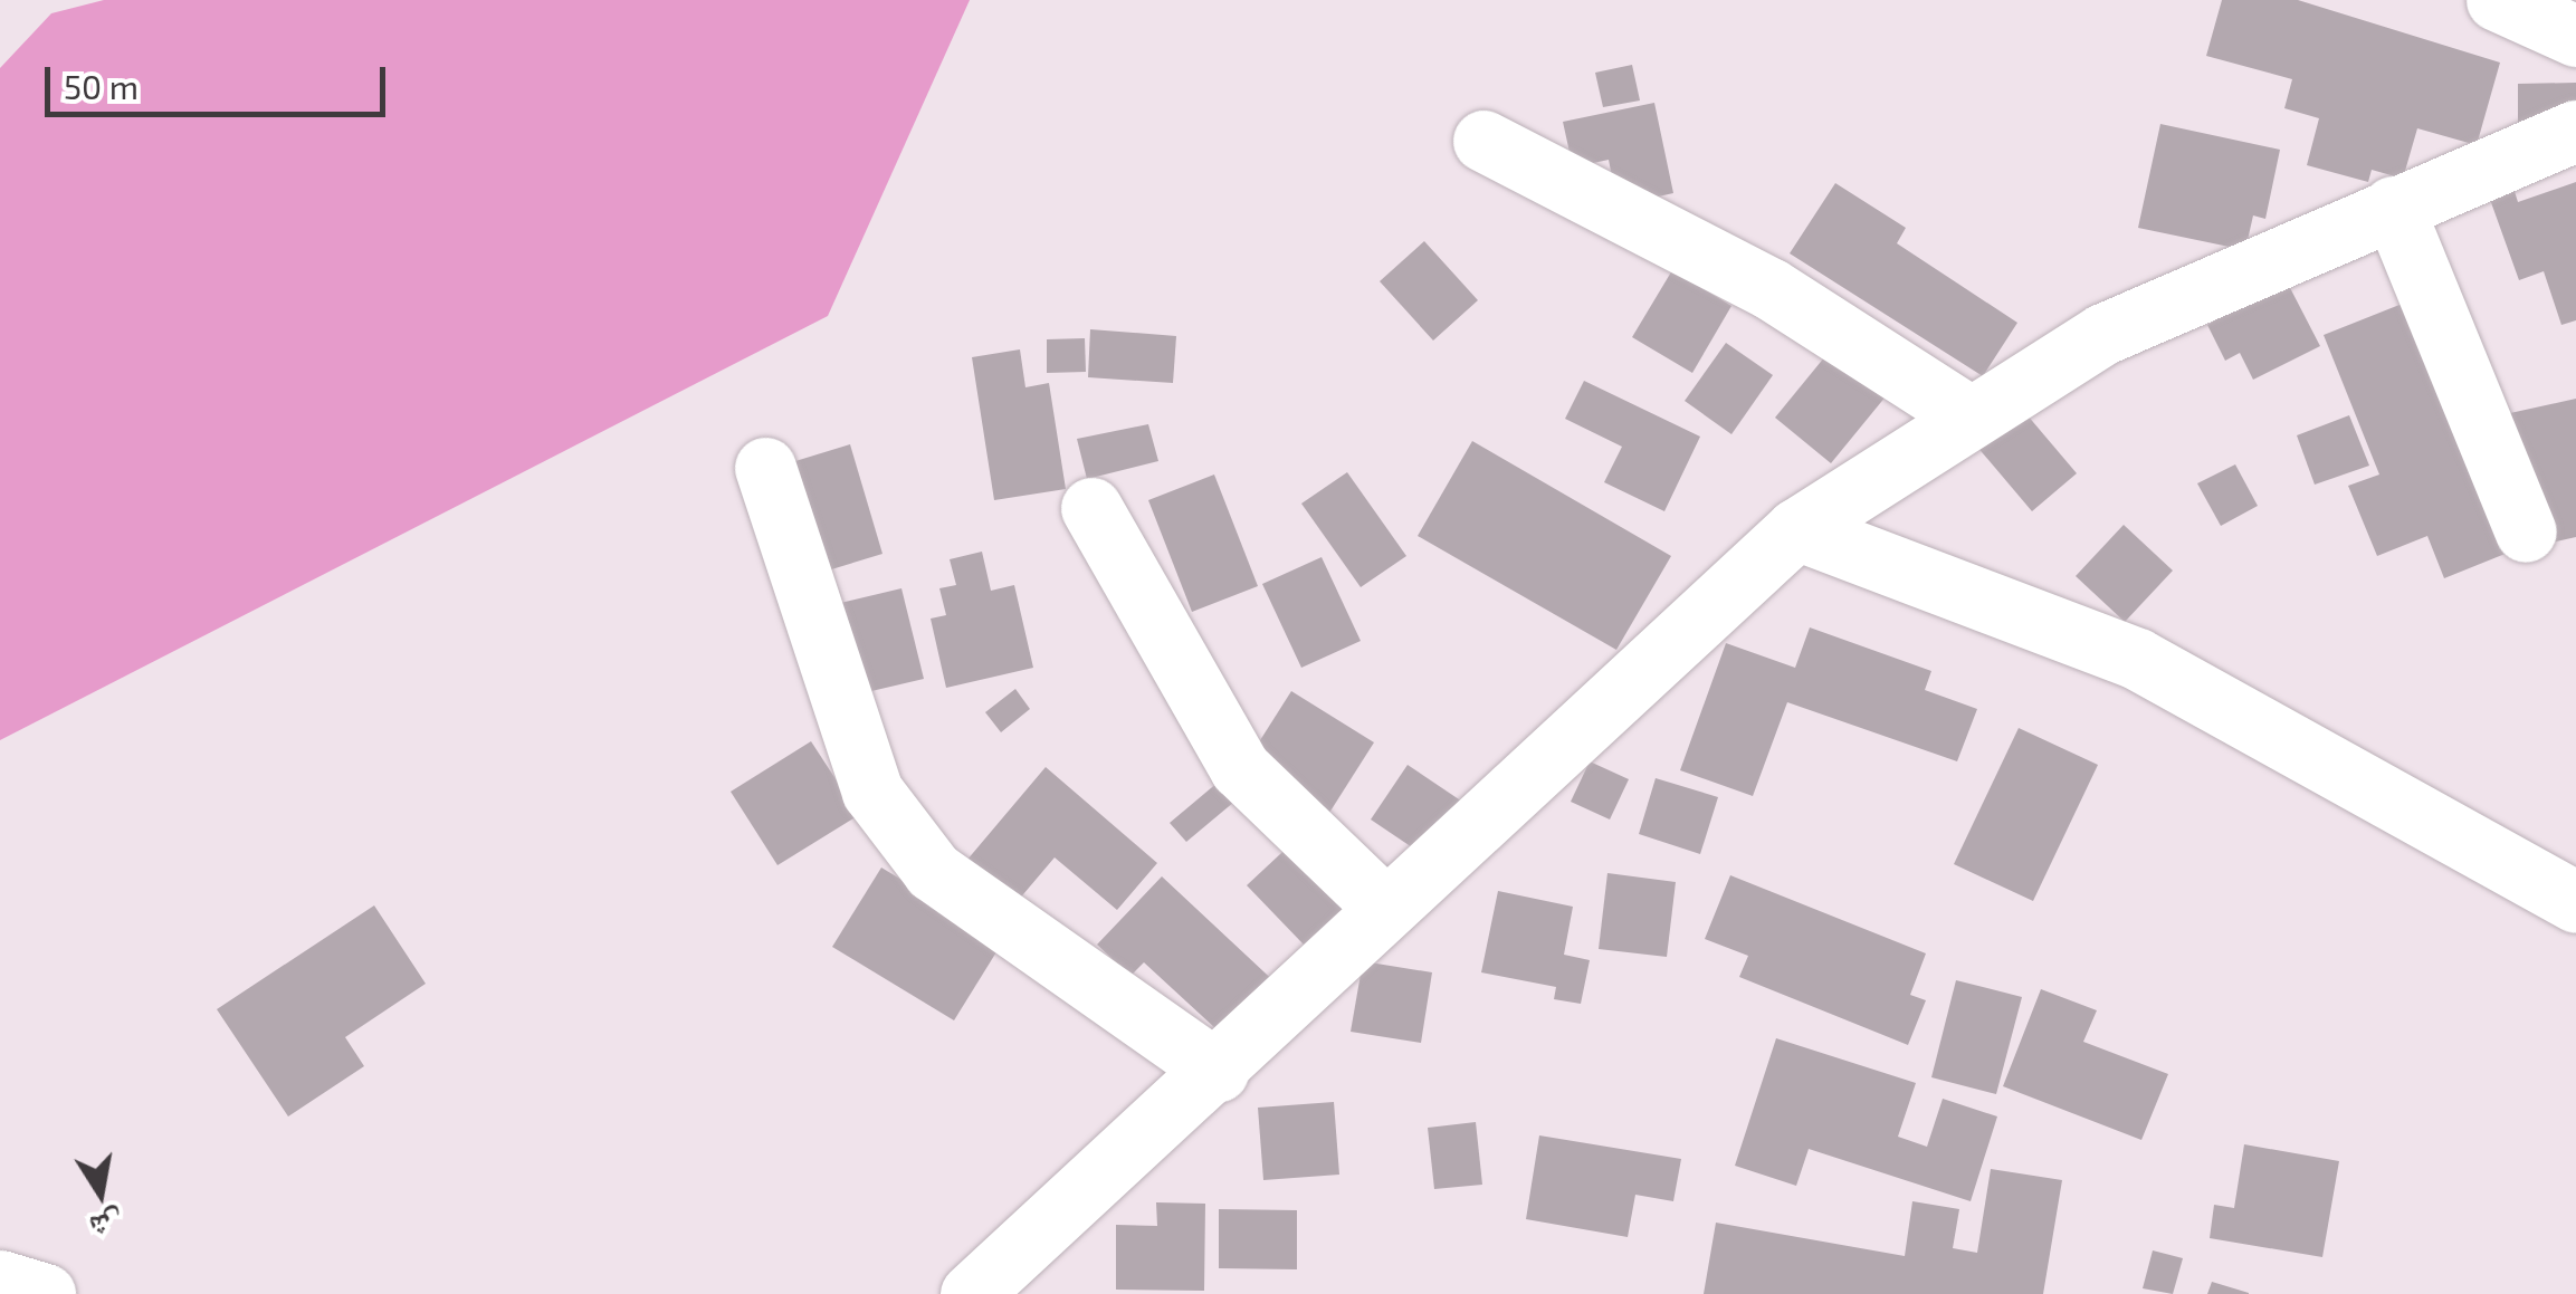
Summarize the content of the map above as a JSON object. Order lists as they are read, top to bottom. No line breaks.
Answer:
{"scale_bar":"50 m","north":"bottom"}
